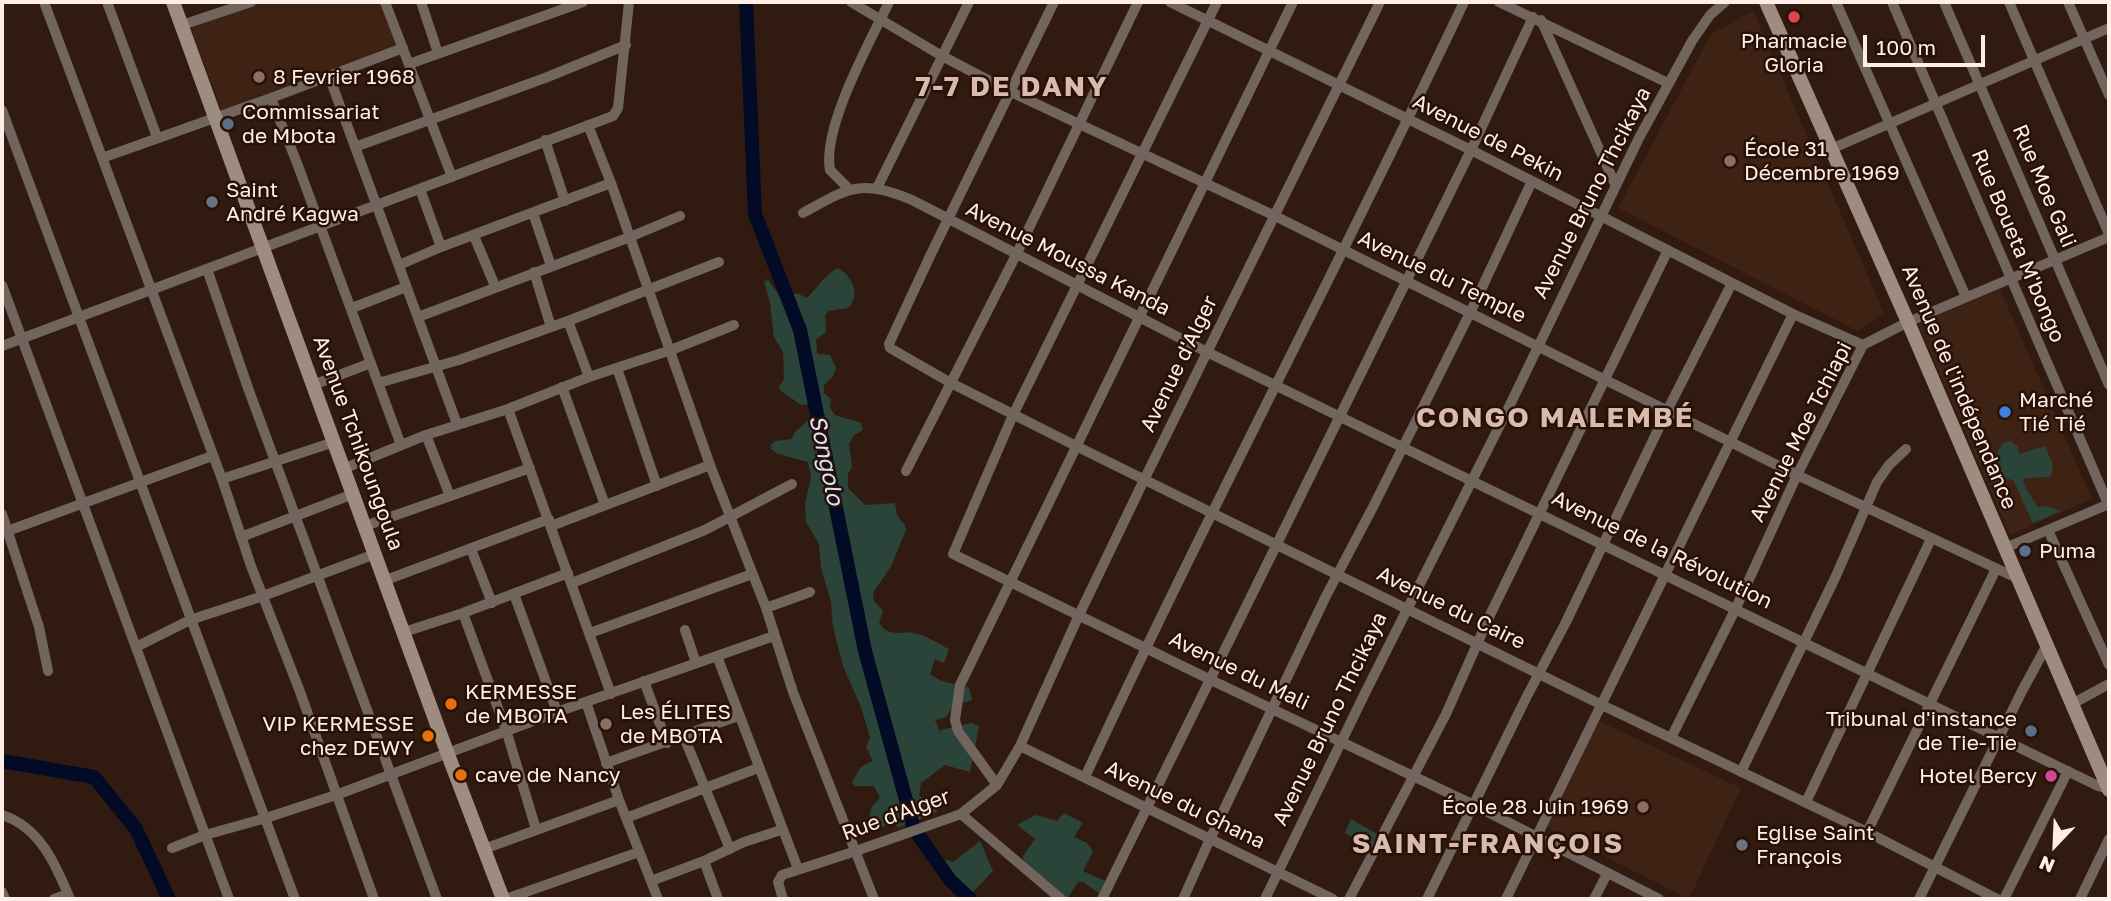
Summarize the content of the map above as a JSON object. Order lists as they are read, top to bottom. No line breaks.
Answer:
{"streets":{"street":["Avenue de Pekin","Rue Moe Gali","Avenue Bruno Thcikaya","Rue Boueta M'bongo","Avenue Moussa Kanda","Avenue du Temple","Avenue d'Alger","Avenue de l'indépendance","Avenue Moe Tchiapi","Avenue Tchikoungoula","Avenue de la Révolution","Avenue du Caire","Avenue du Mali","Avenue du Ghana","Rue d'Alger"]},"crossings":[["Avenue de Pekin","Avenue Bruno Thcikaya"],["Avenue de Pekin","Avenue d'Alger"],["Avenue de Pekin","Avenue Moe Tchiapi"],["Rue Moe Gali","Avenue Moe Tchiapi"],["Avenue Bruno Thcikaya","Avenue du Temple"],["Avenue Bruno Thcikaya","Avenue de la Révolution"],["Avenue Bruno Thcikaya","Avenue du Caire"],["Avenue Bruno Thcikaya","Avenue du Mali"],["Avenue Bruno Thcikaya","Avenue du Ghana"],["Rue Boueta M'bongo","Avenue Moe Tchiapi"],["Avenue Moussa Kanda","Avenue d'Alger"],["Avenue Moussa Kanda","Avenue de la Révolution"],["Avenue Moussa Kanda","Avenue du Caire"],["Avenue du Temple","Avenue d'Alger"],["Avenue du Temple","Avenue de l'indépendance"],["Avenue du Temple","Avenue Moe Tchiapi"],["Avenue d'Alger","Avenue de la Révolution"],["Avenue d'Alger","Avenue du Caire"],["Avenue d'Alger","Avenue du Mali"],["Avenue d'Alger","Avenue du Ghana"],["Avenue d'Alger","Rue d'Alger"],["Avenue de l'indépendance","Avenue Moe Tchiapi"],["Avenue de l'indépendance","Avenue de la Révolution"],["Avenue Moe Tchiapi","Avenue de la Révolution"],["Avenue Moe Tchiapi","Avenue du Caire"],["Avenue du Caire","Avenue du Mali"],["Avenue du Ghana","Rue d'Alger"]],"districts":["7-7 DE DANY","CONGO MALEMBÉ","SAINT-FRANÇOIS"],"water":["Songolo"],"places":["Pharmacie Gloria","8 Fevrier 1968","Commissariat de Mbota","École 31 Décembre 1969","Saint André Kagwa","Marché Tié Tié","Puma","KERMESSE de MBOTA","Les ÉLITES de MBOTA","Tribunal d'instance de Tie-Tie","VIP KERMESSE chez DEWY","cave de Nancy","Hotel Bercy","École 28 Juin 1969","Eglise Saint François"],"scale_bar":"100 m","north":"bottom left"}
